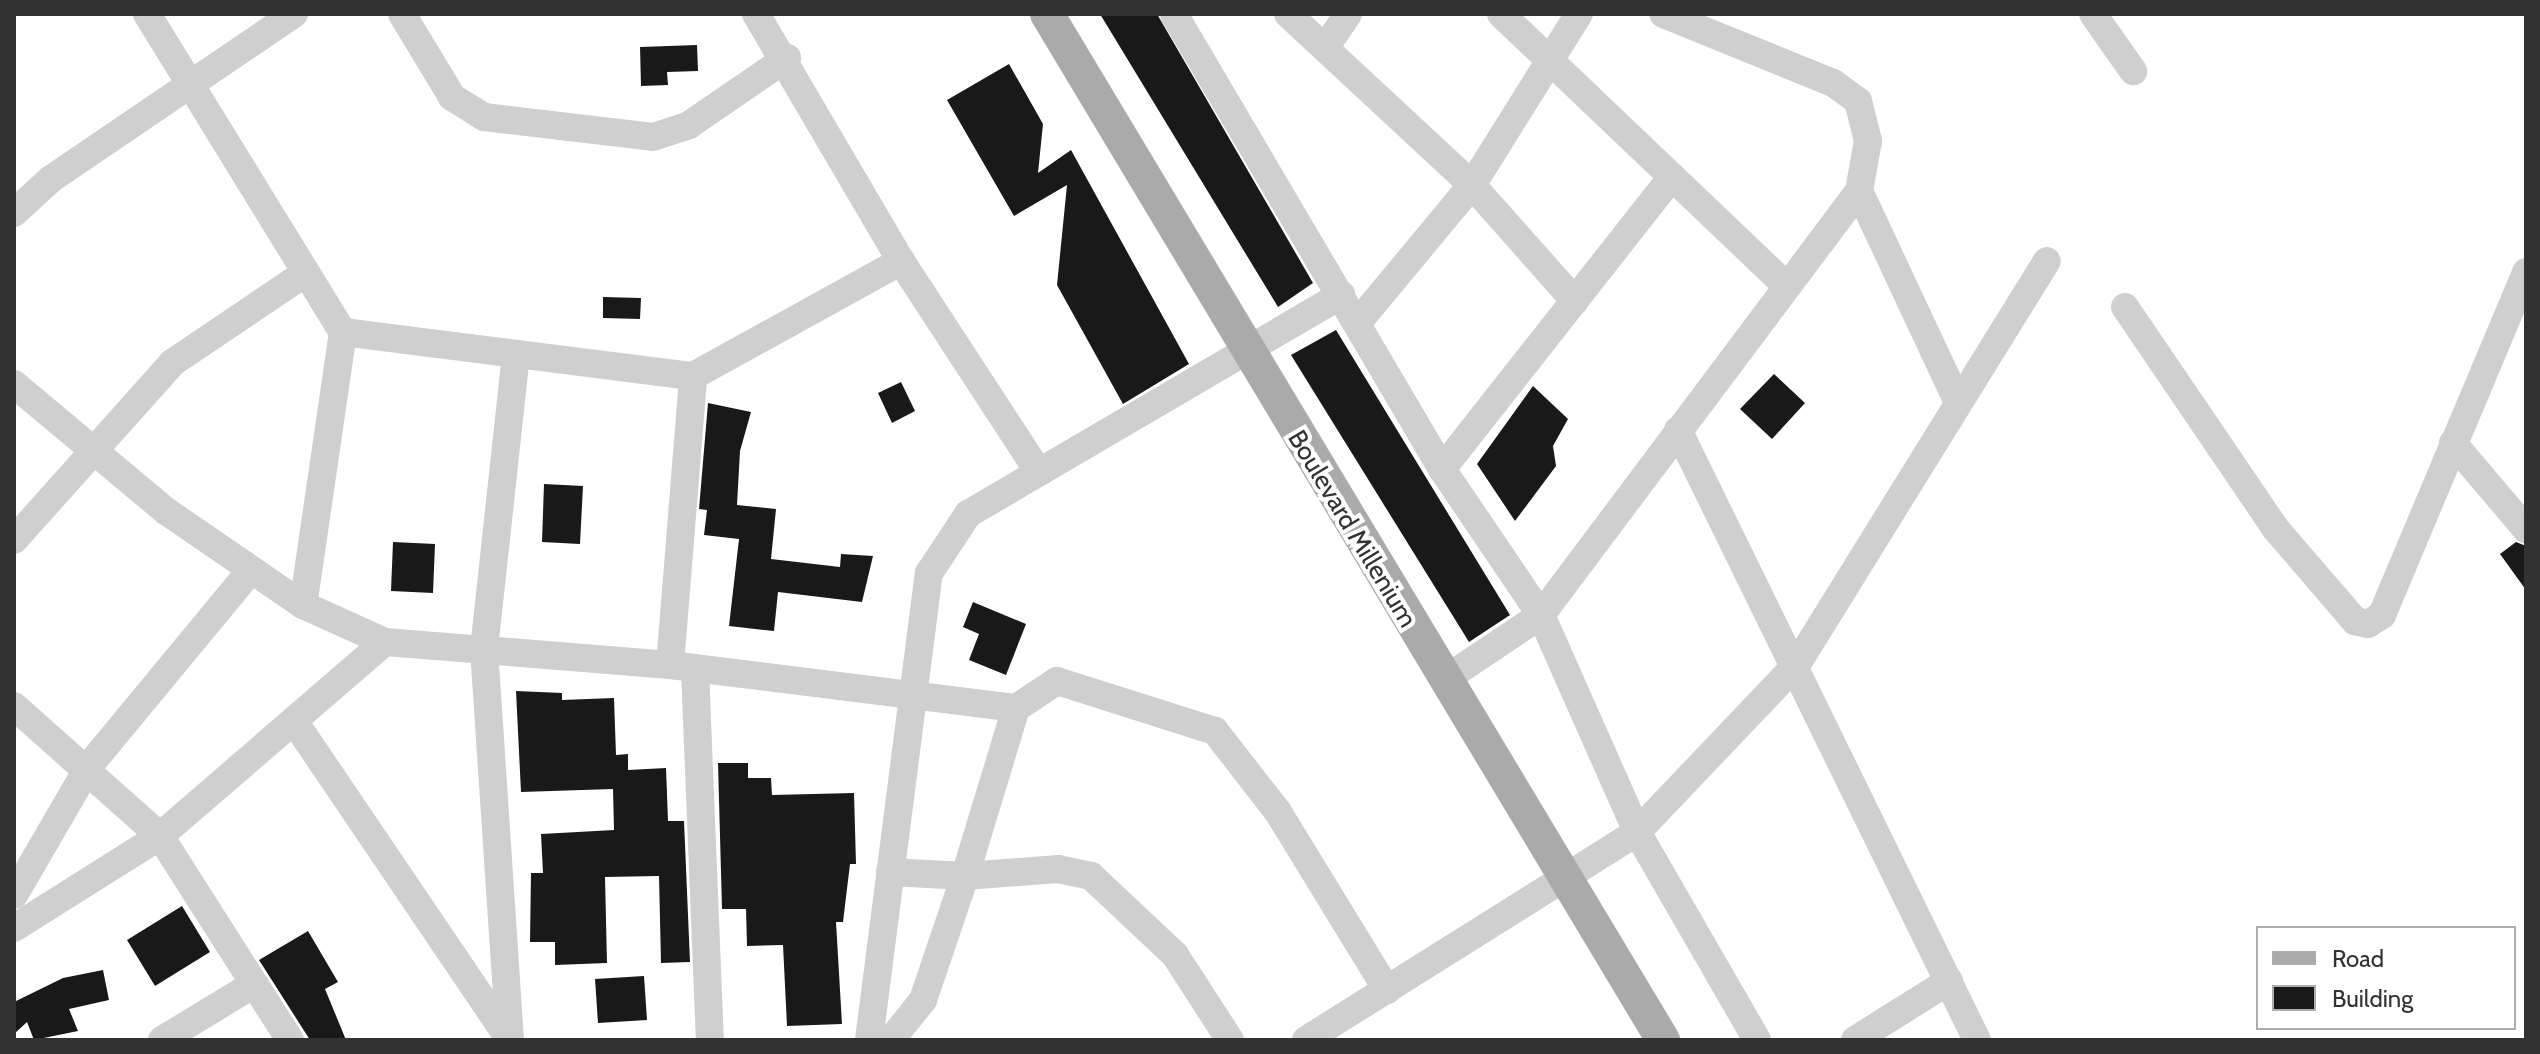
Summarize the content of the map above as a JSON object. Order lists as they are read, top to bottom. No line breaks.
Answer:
{"streets":{"main road":["Boulevard Millenium"]},"legend":["Road","Building"]}
